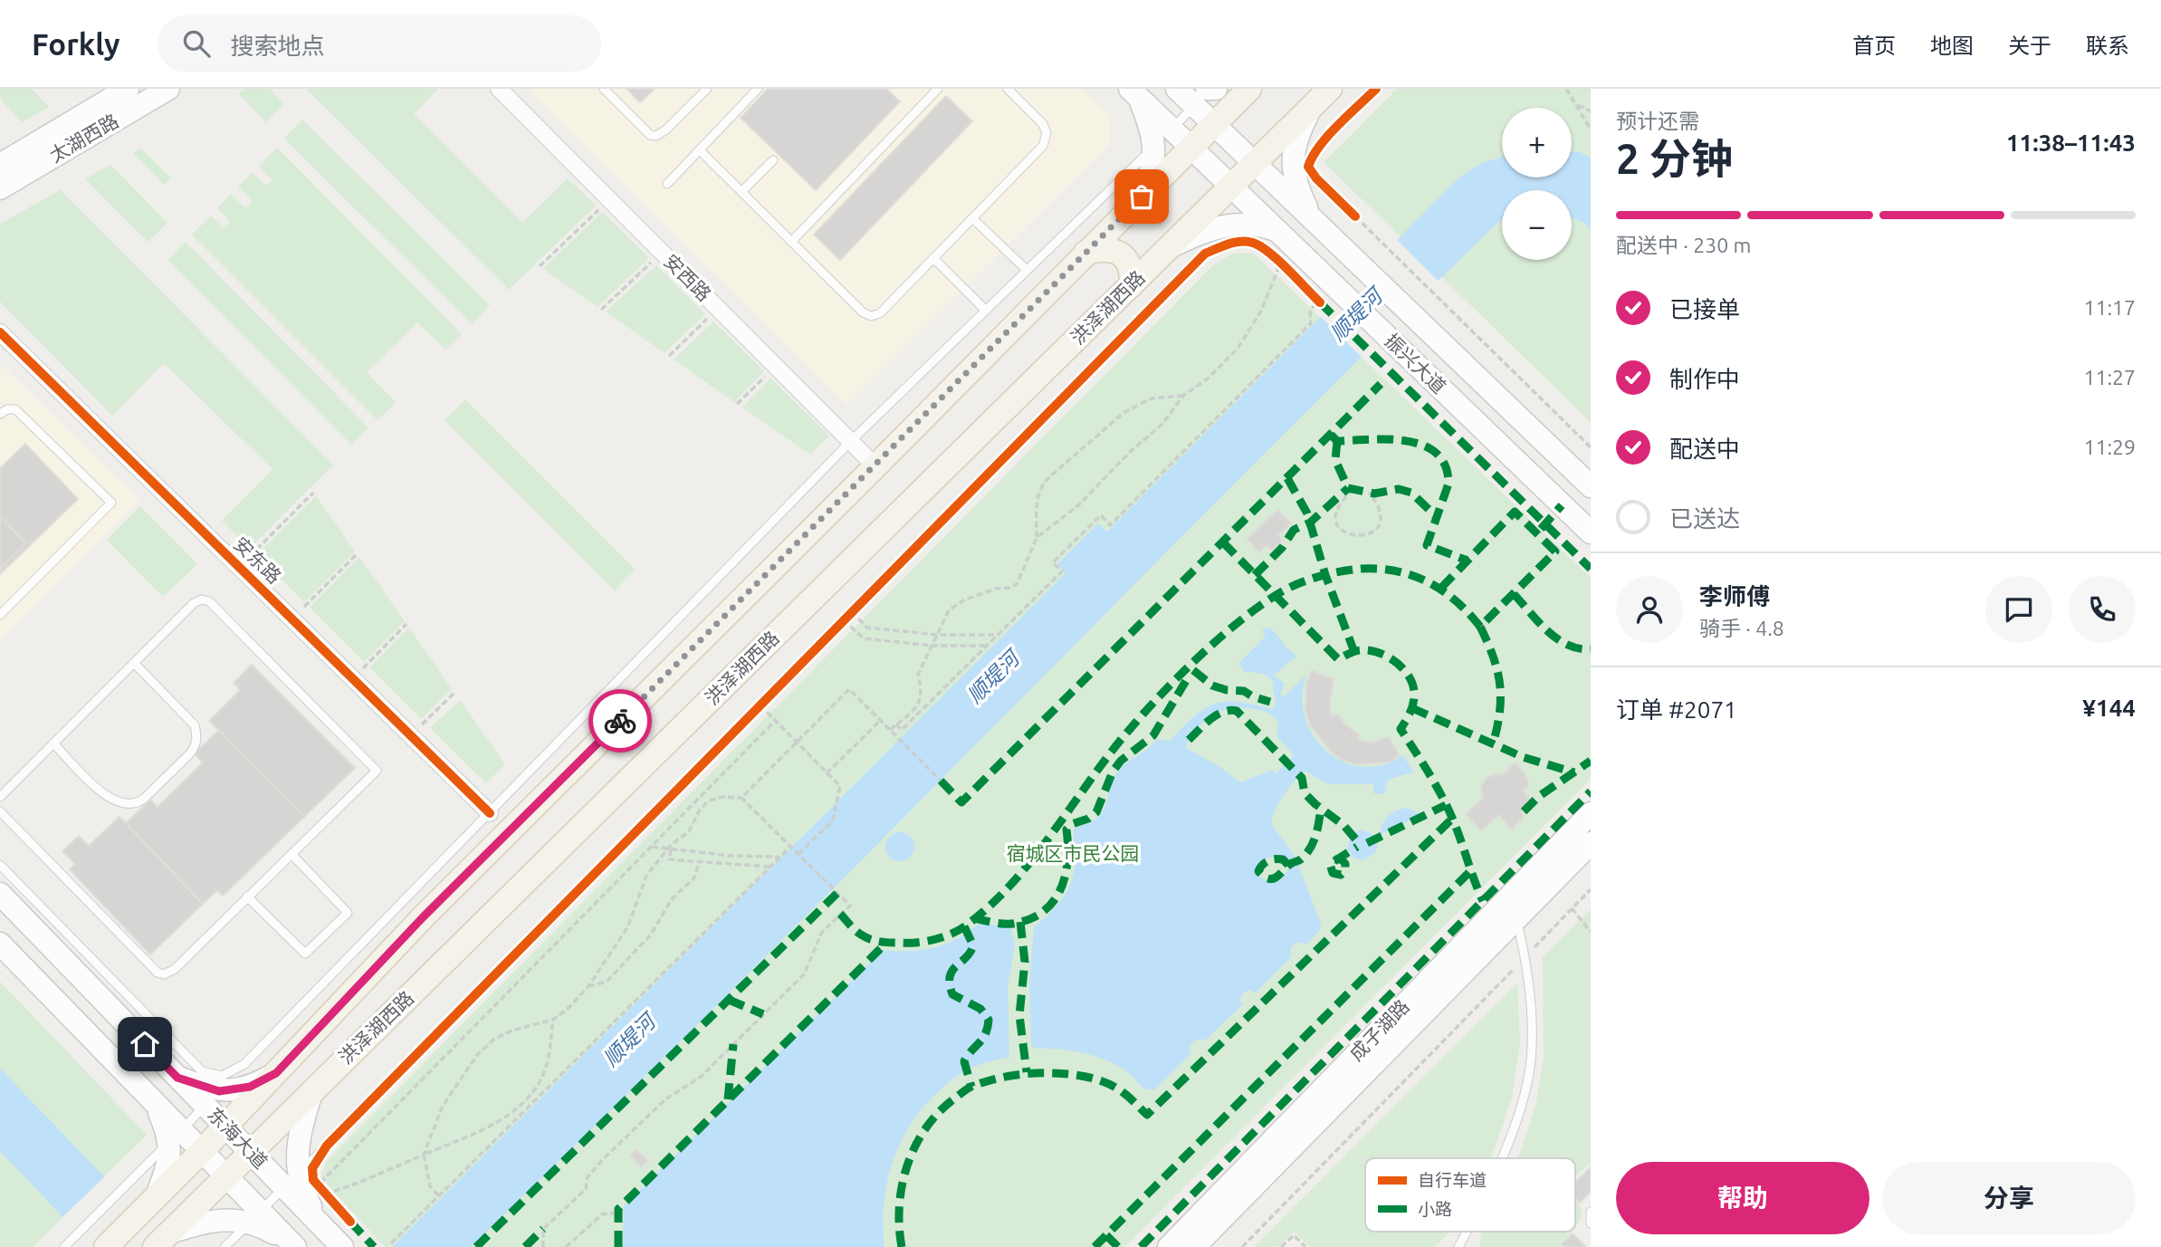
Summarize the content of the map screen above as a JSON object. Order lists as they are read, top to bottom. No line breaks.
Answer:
{"streets":{"main road":["洪泽湖西路"],"street":["太湖西路","安西路","振兴大道","安东路","成子湖路","东海大道"]},"crossings":[["安西路","洪泽湖西路"],["洪泽湖西路","振兴大道"],["洪泽湖西路","东海大道"]],"water":["顺堤河"],"parks":["宿城区市民公园"],"legend":["自行车道","小路"],"page":{"header":"Forkly","search":"搜索地点","nav":["首页","地图","关于","联系"],"heading":["2 分钟","预计还需","11:38–11:43"],"panel":["李师傅","骑手 · 4.8","订单 #2071","¥144"],"map_buttons":["+","−"],"bar":"配送中 · 230 m","list":[["已接单","11:17"],["制作中","11:27"],["配送中","11:29"],"已送达"],"buttons":["帮助","分享"]}}
